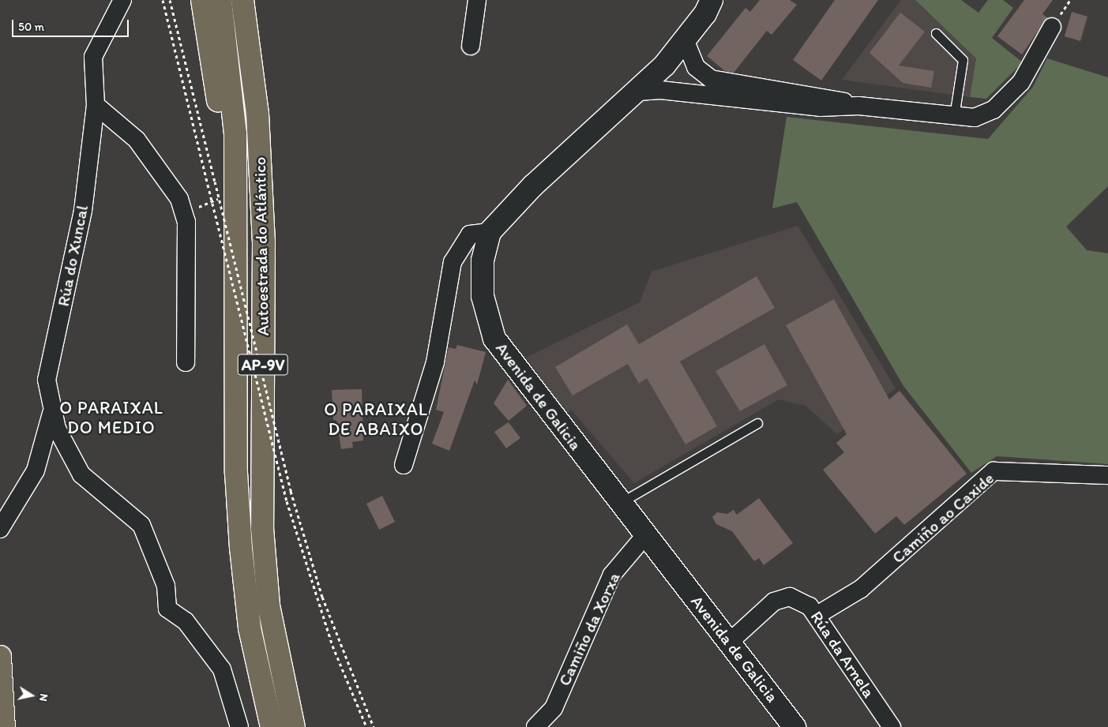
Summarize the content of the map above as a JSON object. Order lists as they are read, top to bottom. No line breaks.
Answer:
{"streets":{"highway":["Autoestrada do Atlántico","AP-9V"],"main road":["Avenida de Galicia"],"street":["Rúa do Xuncal","Camiño ao Caxide","Camiño da Xorxa","Rúa da Arnela"]},"crossings":[["Autoestrada do Atlántico","AP-9V"],["Avenida de Galicia","Camiño da Xorxa"],["Avenida de Galicia","Rúa da Arnela"],["Camiño ao Caxide","Rúa da Arnela"]],"districts":["O PARAIXAL DO MEDIO","O PARAIXAL DE ABAIXO"],"scale_bar":"50 m","north":"right"}
